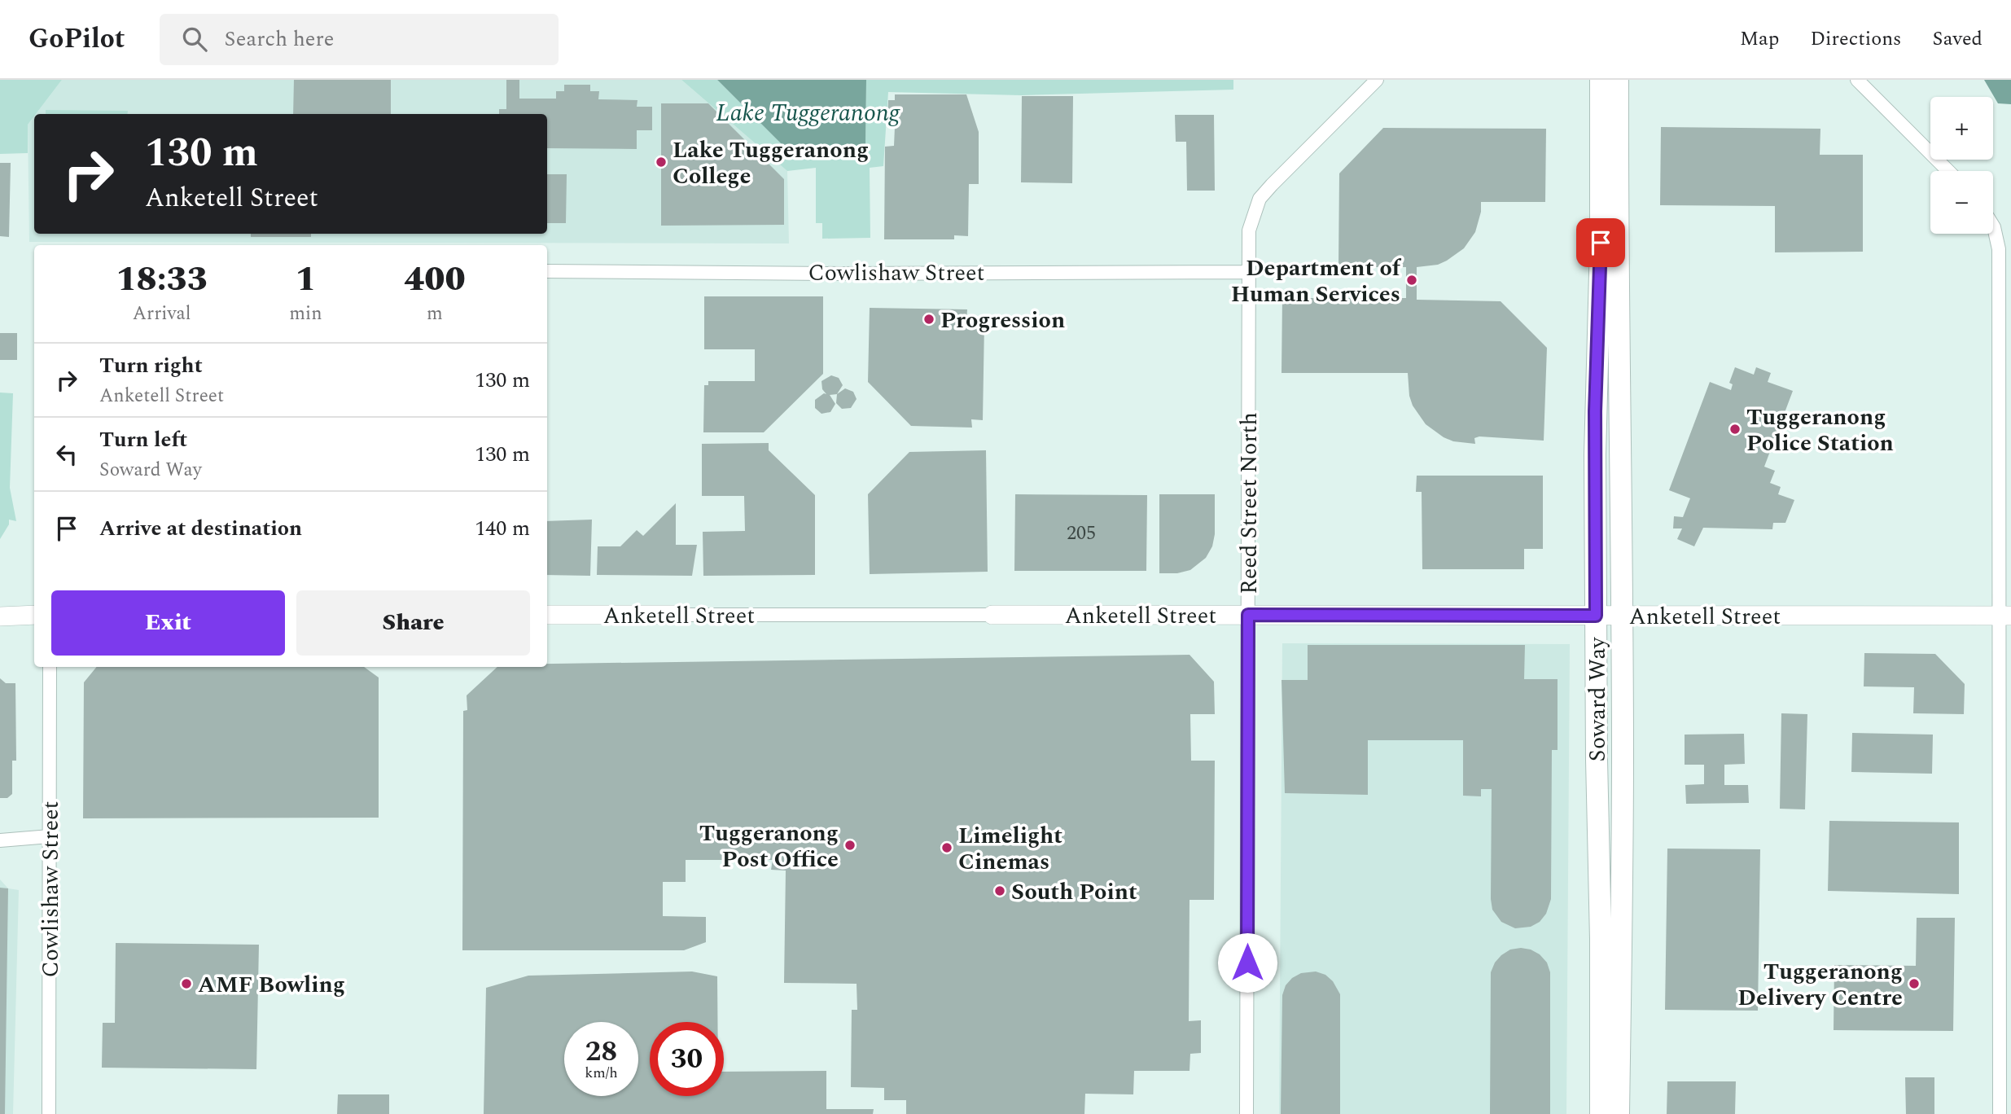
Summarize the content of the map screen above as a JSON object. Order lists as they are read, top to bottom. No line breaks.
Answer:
{"streets":{"main road":["Soward Way"],"street":["Cowlishaw Street","Reed Street North","Anketell Street"]},"crossings":[["Cowlishaw Street","Reed Street North"],["Reed Street North","Anketell Street"],["Anketell Street","Soward Way"]],"water":["Lake Tuggeranong"],"places":["Lake Tuggeranong College","Department of Human Services","Progression","Tuggeranong Police Station","Tuggeranong Post Office","Limelight Cinemas","South Point","AMF Bowling","Tuggeranong Delivery Centre"],"house_numbers":["205"],"page":{"header":"GoPilot","search":"Search here","nav":["Map","Directions","Saved"],"map_buttons":["+","−"],"turn":["130 m","Anketell Street"],"eta":["18:33","Arrival","1","min","400","m"],"list":[{"name":"Turn right","note":"Anketell Street","value":"130 m"},{"name":"Turn left","note":"Soward Way","value":"130 m"},{"name":"Arrive at destination","value":"140 m"}],"buttons":["Exit","Share"],"speed":"28 km/h","limit":"30"}}
